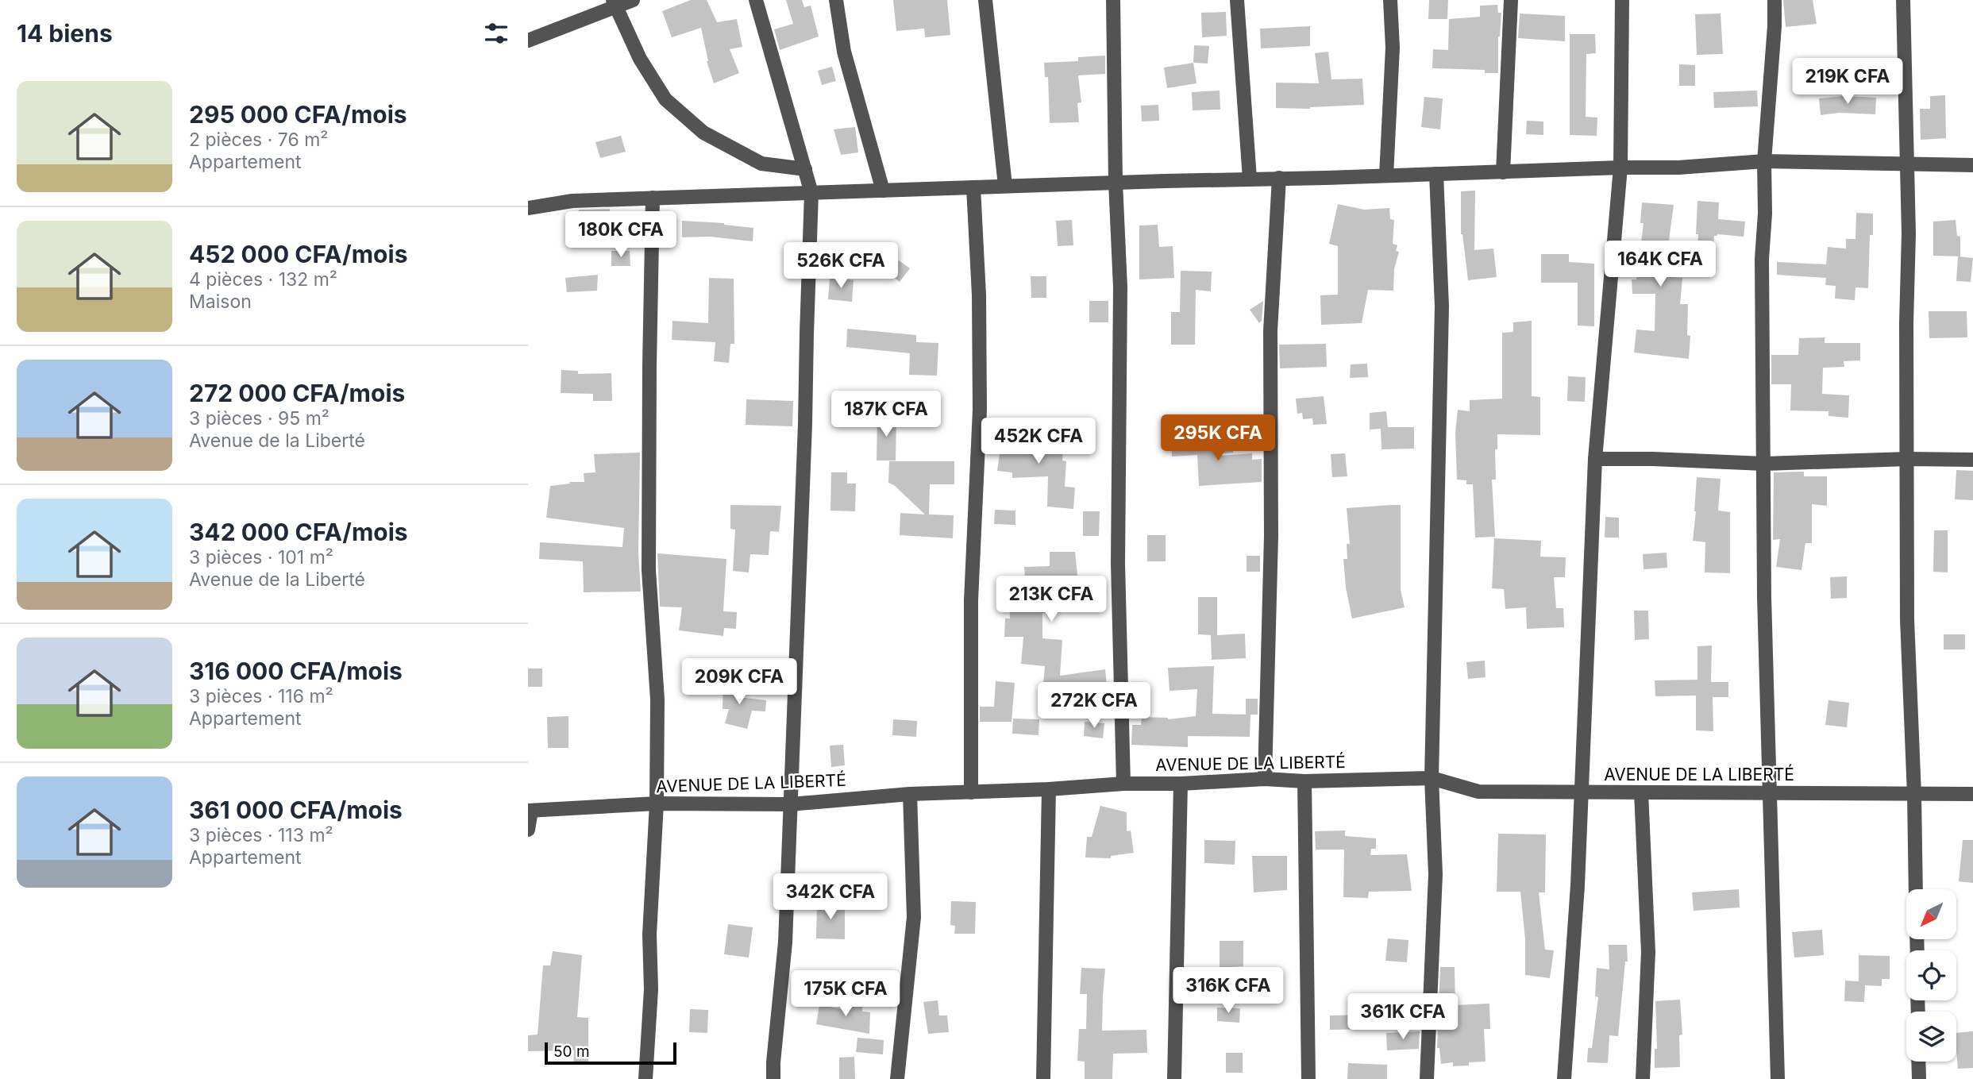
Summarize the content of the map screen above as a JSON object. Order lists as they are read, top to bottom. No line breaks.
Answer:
{"streets":{"street":["AVENUE DE LA LIBERTÉ"]},"scale_bar":"50 m","north":"bottom left","page":{"heading":"14 biens","price":["219K CFA","180K CFA","164K CFA","526K CFA","187K CFA","295K CFA","452K CFA","213K CFA","209K CFA","272K CFA","342K CFA","316K CFA","175K CFA","361K CFA"],"list":[{"name":"295 000 CFA/mois","note":"2 pièces · 76 m² · Appartement"},{"name":"452 000 CFA/mois","note":"4 pièces · 132 m² · Maison"},{"name":"272 000 CFA/mois","note":"3 pièces · 95 m² · Avenue de la Liberté"},{"name":"342 000 CFA/mois","note":"3 pièces · 101 m² · Avenue de la Liberté"},{"name":"316 000 CFA/mois","note":"3 pièces · 116 m² · Appartement"},{"name":"361 000 CFA/mois","note":"3 pièces · 113 m² · Appartement"}],"scale":"50 m"}}
